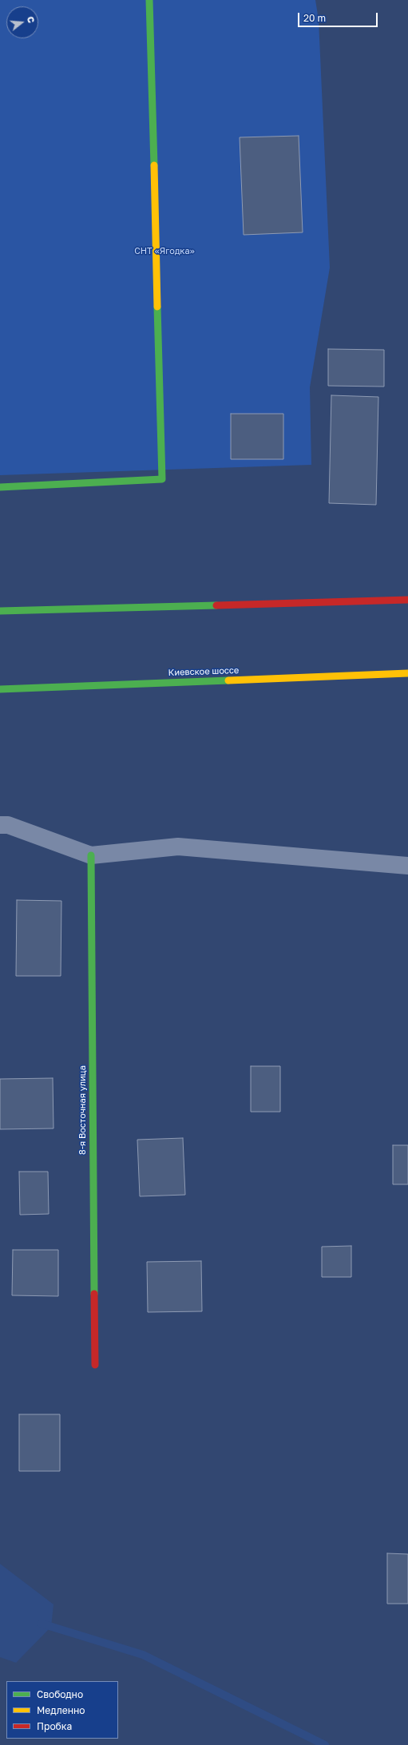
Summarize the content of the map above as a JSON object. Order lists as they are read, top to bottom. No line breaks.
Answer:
{"streets":{"main road":["Киевское шоссе","8-я Восточная улица"]},"parks":["СНТ «Ягодка»"],"legend":["Свободно","Медленно","Пробка"],"scale_bar":"20 m","north":"right"}
